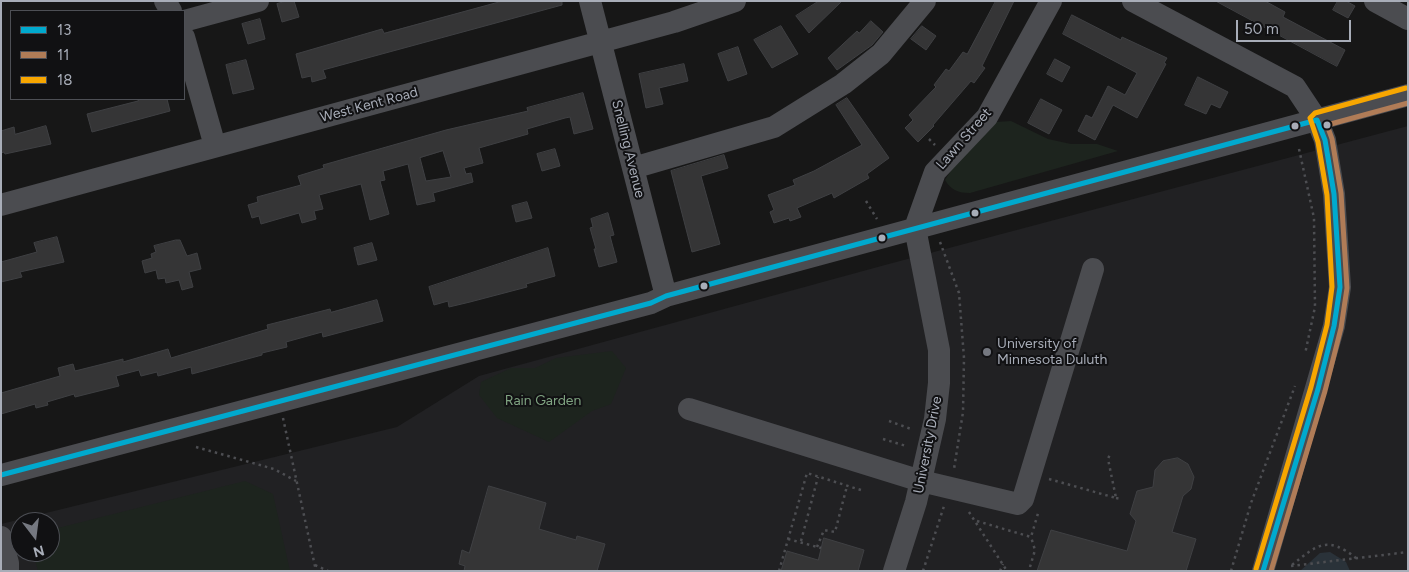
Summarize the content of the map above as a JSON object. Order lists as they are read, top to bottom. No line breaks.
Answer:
{"streets":{"street":["West Kent Road","Lawn Street","Snelling Avenue","University Drive"]},"crossings":[["West Kent Road","Snelling Avenue"],["Lawn Street","University Drive"]],"parks":["Rain Garden"],"places":["University of Minnesota Duluth"],"lines":["transit line 18","transit line 11","transit line 13"],"legend":["13","11","18"],"scale_bar":"50 m","north":"bottom"}
